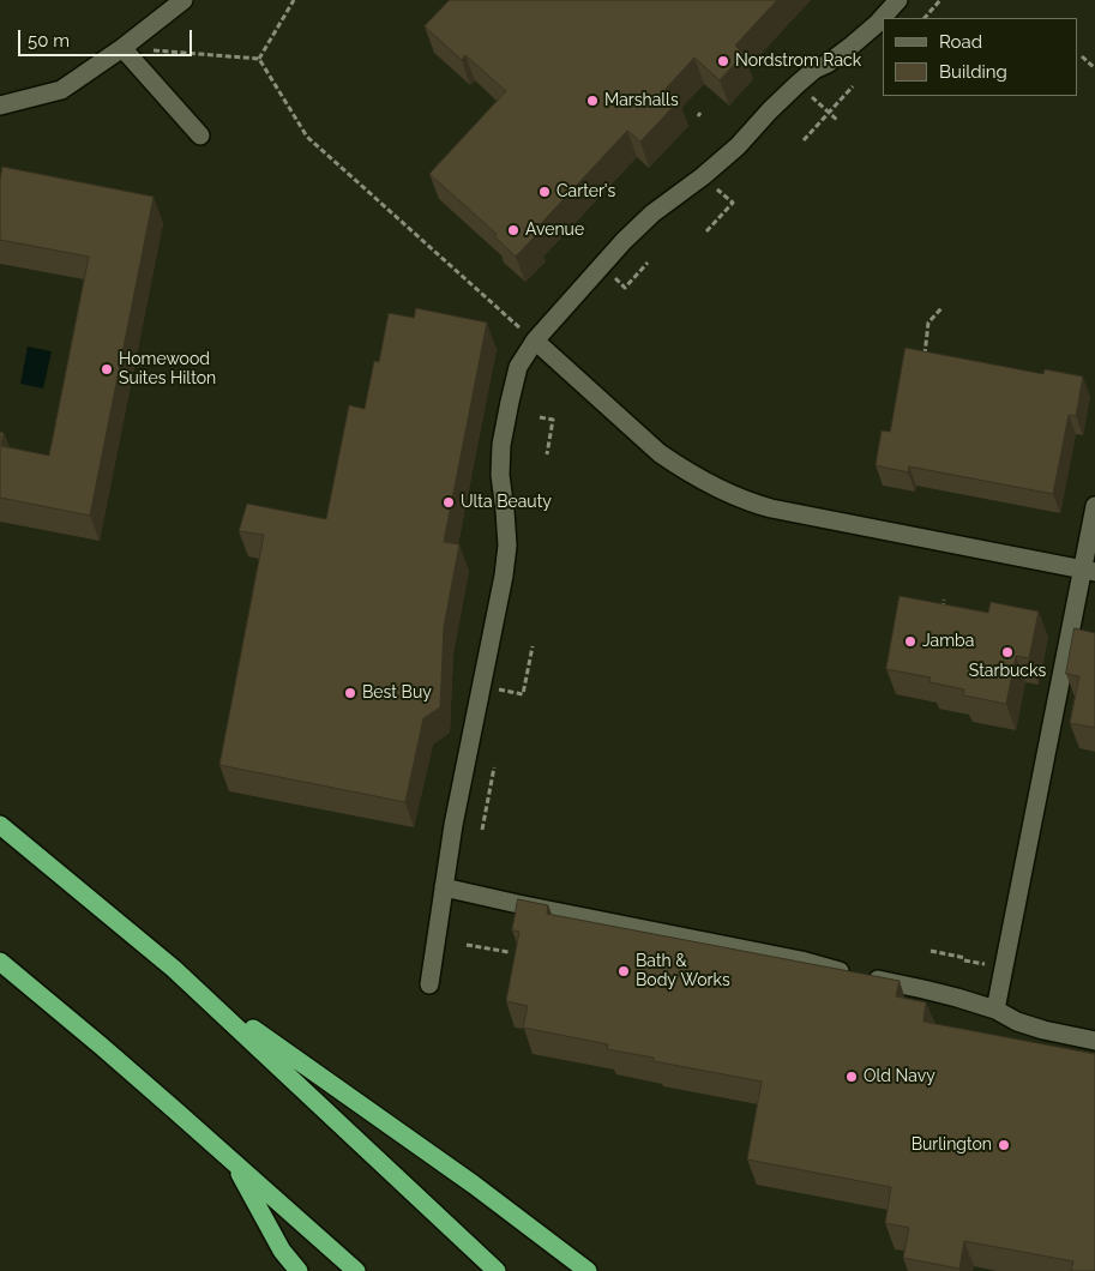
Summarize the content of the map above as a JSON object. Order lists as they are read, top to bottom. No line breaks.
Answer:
{"places":["Nordstrom Rack","Marshalls","Carter's","Avenue","Homewood Suites Hilton","Ulta Beauty","Jamba","Starbucks","Best Buy","Bath & Body Works","Old Navy","Burlington"],"legend":["Road","Building"],"scale_bar":"50 m"}
